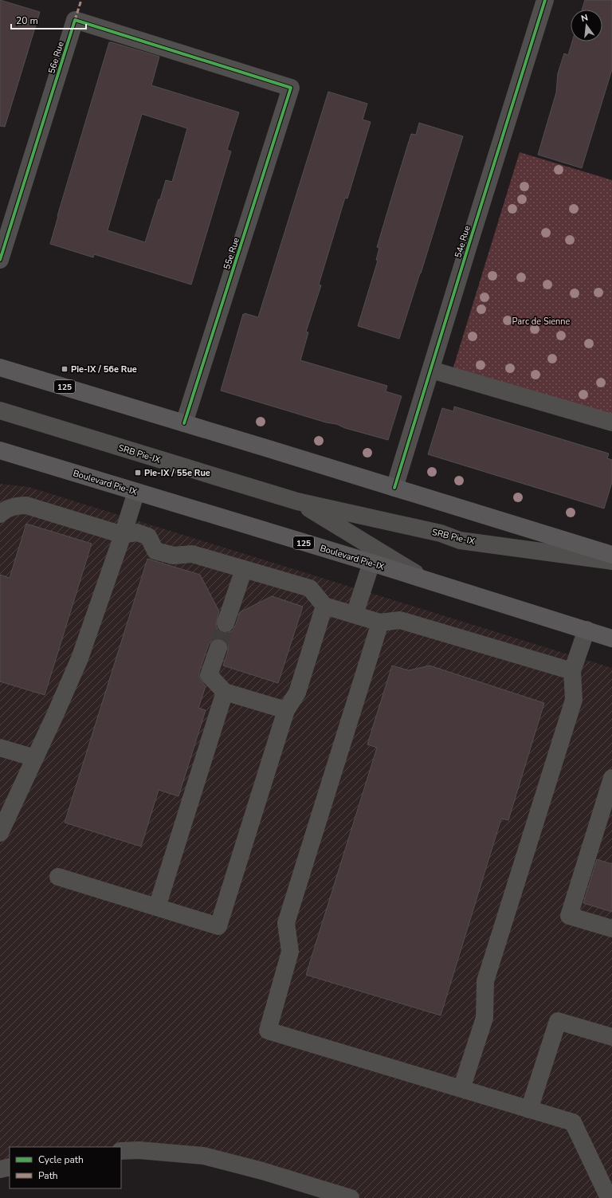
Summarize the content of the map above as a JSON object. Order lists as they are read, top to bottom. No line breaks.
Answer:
{"streets":{"main road":["125","Boulevard Pie-IX"],"street":["56e Rue","54e Rue","55e Rue","SRB Pie-IX"]},"crossings":[["56e Rue","55e Rue"],["54e Rue","125"],["55e Rue","125"],["125","SRB Pie-IX"],["SRB Pie-IX","Boulevard Pie-IX"]],"parks":["Parc de Sienne"],"places":{"transit":["Pie-IX / 56e Rue","Pie-IX / 55e Rue"]},"legend":["Cycle path","Path"],"scale_bar":"20 m","north":"top"}
